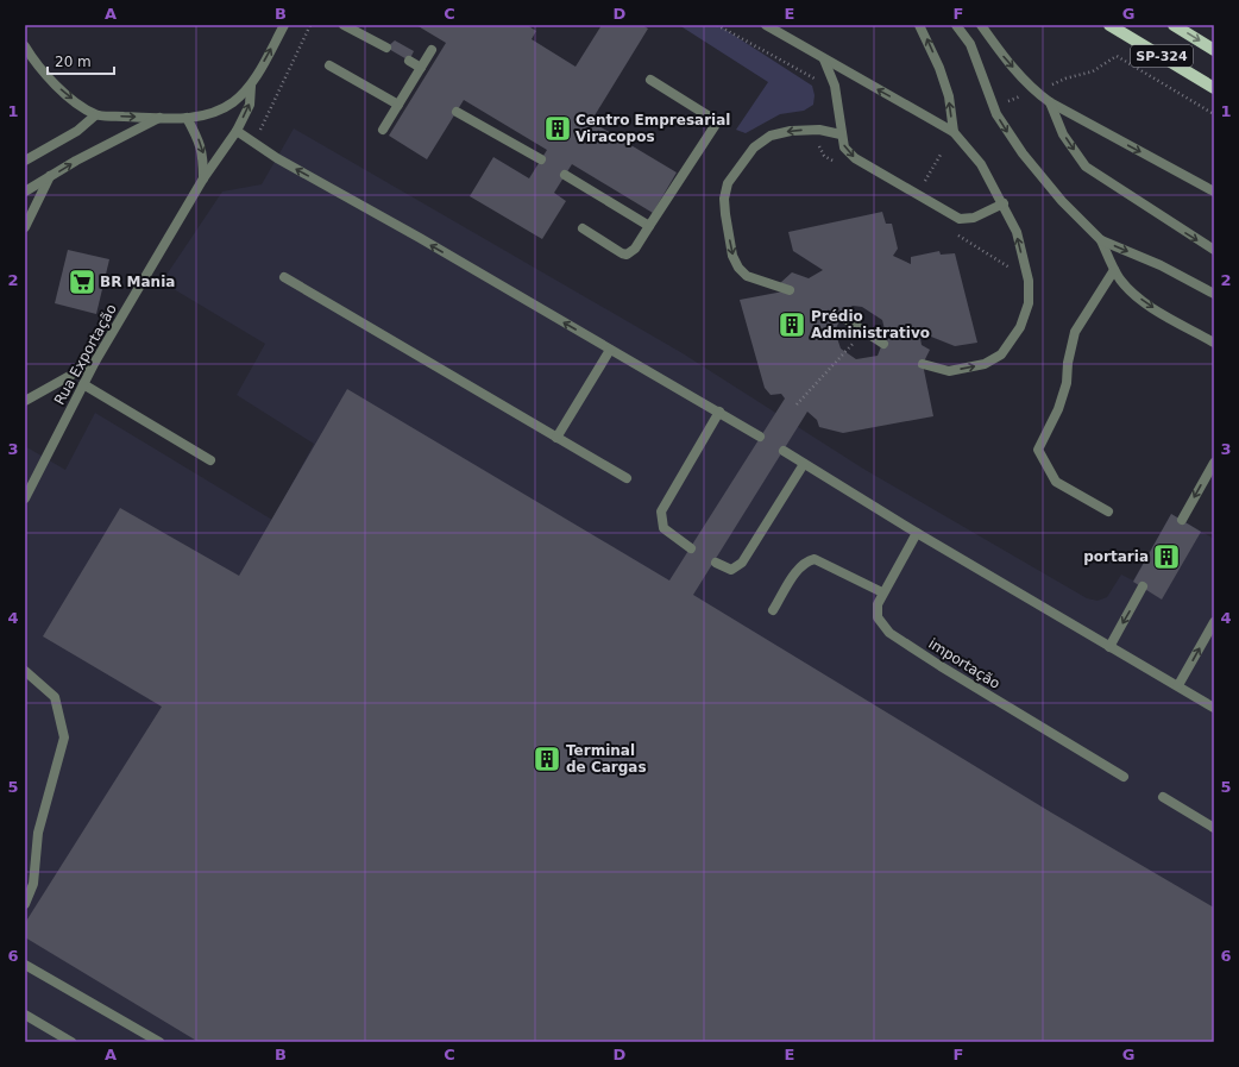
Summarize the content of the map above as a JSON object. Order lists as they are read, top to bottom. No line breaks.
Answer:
{"streets":{"main road":["SP-324"],"street":["Rua Exportação","importação"]},"places":{"building":["Centro Empresarial Viracopos","Prédio Administrativo","portaria","Terminal de Cargas"],"supermarket":["BR Mania"]},"scale_bar":"20 m","grid":{"columns":["A","B","C","D","E","F","G"],"rows":["1","2","3","4","5","6"]}}
